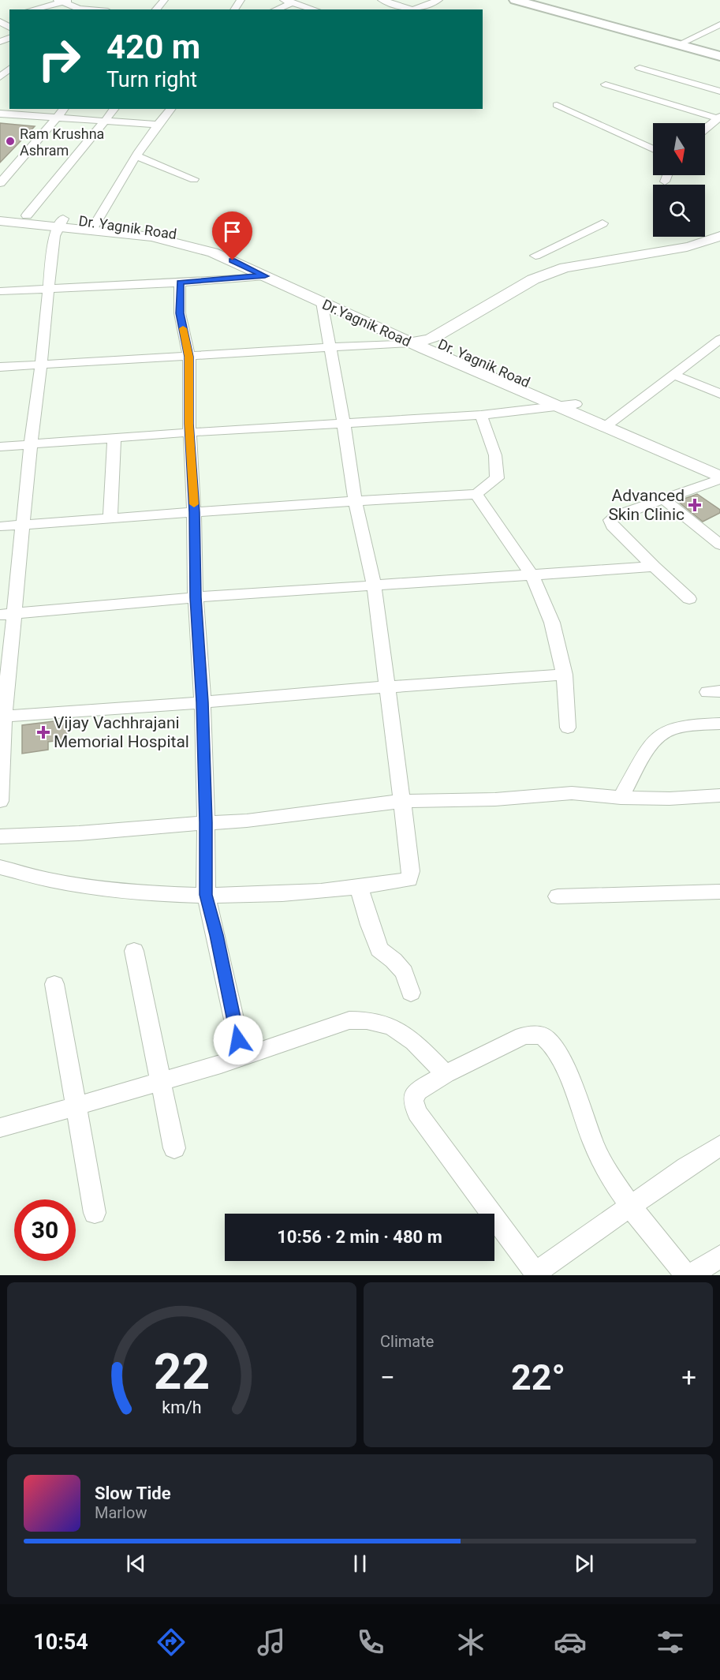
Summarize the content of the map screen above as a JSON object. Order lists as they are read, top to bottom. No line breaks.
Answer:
{"streets":{"street":["Dr. Yagnik Road","Dr.Yagnik Road"]},"crossings":[["Dr. Yagnik Road","Dr.Yagnik Road"]],"places":{"other":["Ram Krushna Ashram"],"health":["Advanced Skin Clinic","Vijay Vachhrajani Memorial Hospital"]},"north":"bottom","page":{"turn":["420 m","Turn right"],"limit":"30","trip":"10:56 · 2 min · 480 m","tile":"Climate","heat":["−","22°","+"],"song":["Slow Tide","Marlow"],"tabs":"10:54","gauge":["22","km/h"]}}
